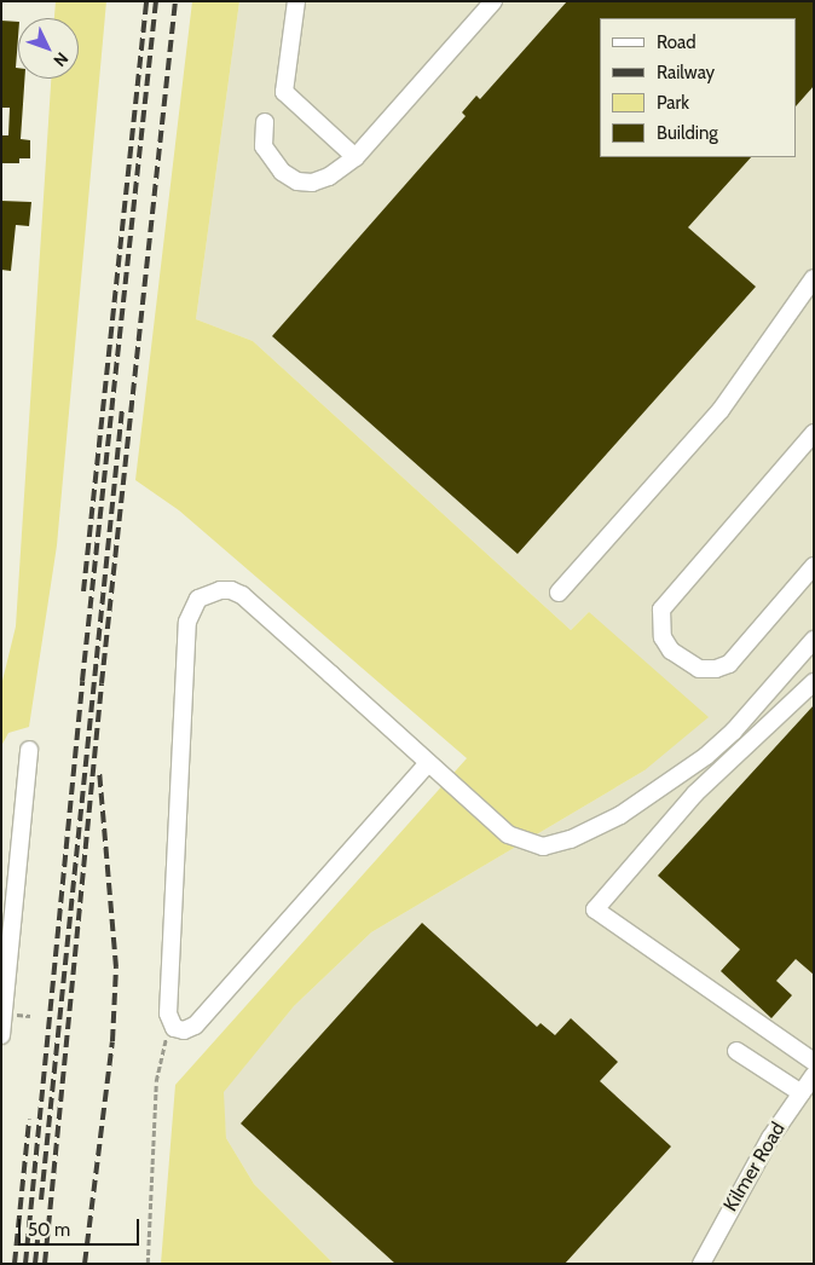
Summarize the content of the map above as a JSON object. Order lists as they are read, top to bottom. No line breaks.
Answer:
{"streets":{"street":["Kilmer Road"]},"legend":["Road","Railway","Park","Building"],"scale_bar":"50 m","north":"bottom right"}
